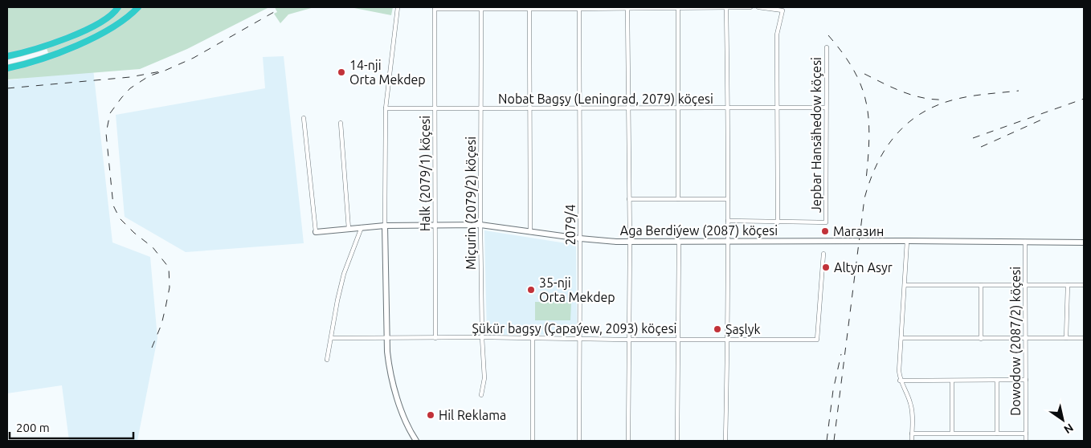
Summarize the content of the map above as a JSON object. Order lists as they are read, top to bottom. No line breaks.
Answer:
{"streets":{"street":["Nobat Bagşy (Leningrad, 2079) köçesi","Jepbar Hansähedow köçesi","Halk (2079/1) köçesi","Miçurin (2079/2) köçesi","2079/4","Aga Berdiýew (2087) köçesi","Şükür bagşy (Çapaýew, 2093) köçesi","Dowodow (2087/2) köçesi"]},"crossings":[["Nobat Bagşy (Leningrad, 2079) köçesi","Jepbar Hansähedow köçesi"],["Nobat Bagşy (Leningrad, 2079) köçesi","Halk (2079/1) köçesi"],["Nobat Bagşy (Leningrad, 2079) köçesi","Miçurin (2079/2) köçesi"],["Nobat Bagşy (Leningrad, 2079) köçesi","2079/4"],["Halk (2079/1) köçesi","Miçurin (2079/2) köçesi"],["Halk (2079/1) köçesi","Aga Berdiýew (2087) köçesi"],["Halk (2079/1) köçesi","Şükür bagşy (Çapaýew, 2093) köçesi"],["Miçurin (2079/2) köçesi","Aga Berdiýew (2087) köçesi"],["Miçurin (2079/2) köçesi","Şükür bagşy (Çapaýew, 2093) köçesi"],["2079/4","Aga Berdiýew (2087) köçesi"],["2079/4","Şükür bagşy (Çapaýew, 2093) köçesi"],["Aga Berdiýew (2087) köçesi","Dowodow (2087/2) köçesi"]],"places":["14-nji Orta Mekdep","Магазин","Altyn Asyr","35-nji Orta Mekdep","Şaşlyk","Hil Reklama"],"scale_bar":"200 m","north":"bottom right"}
